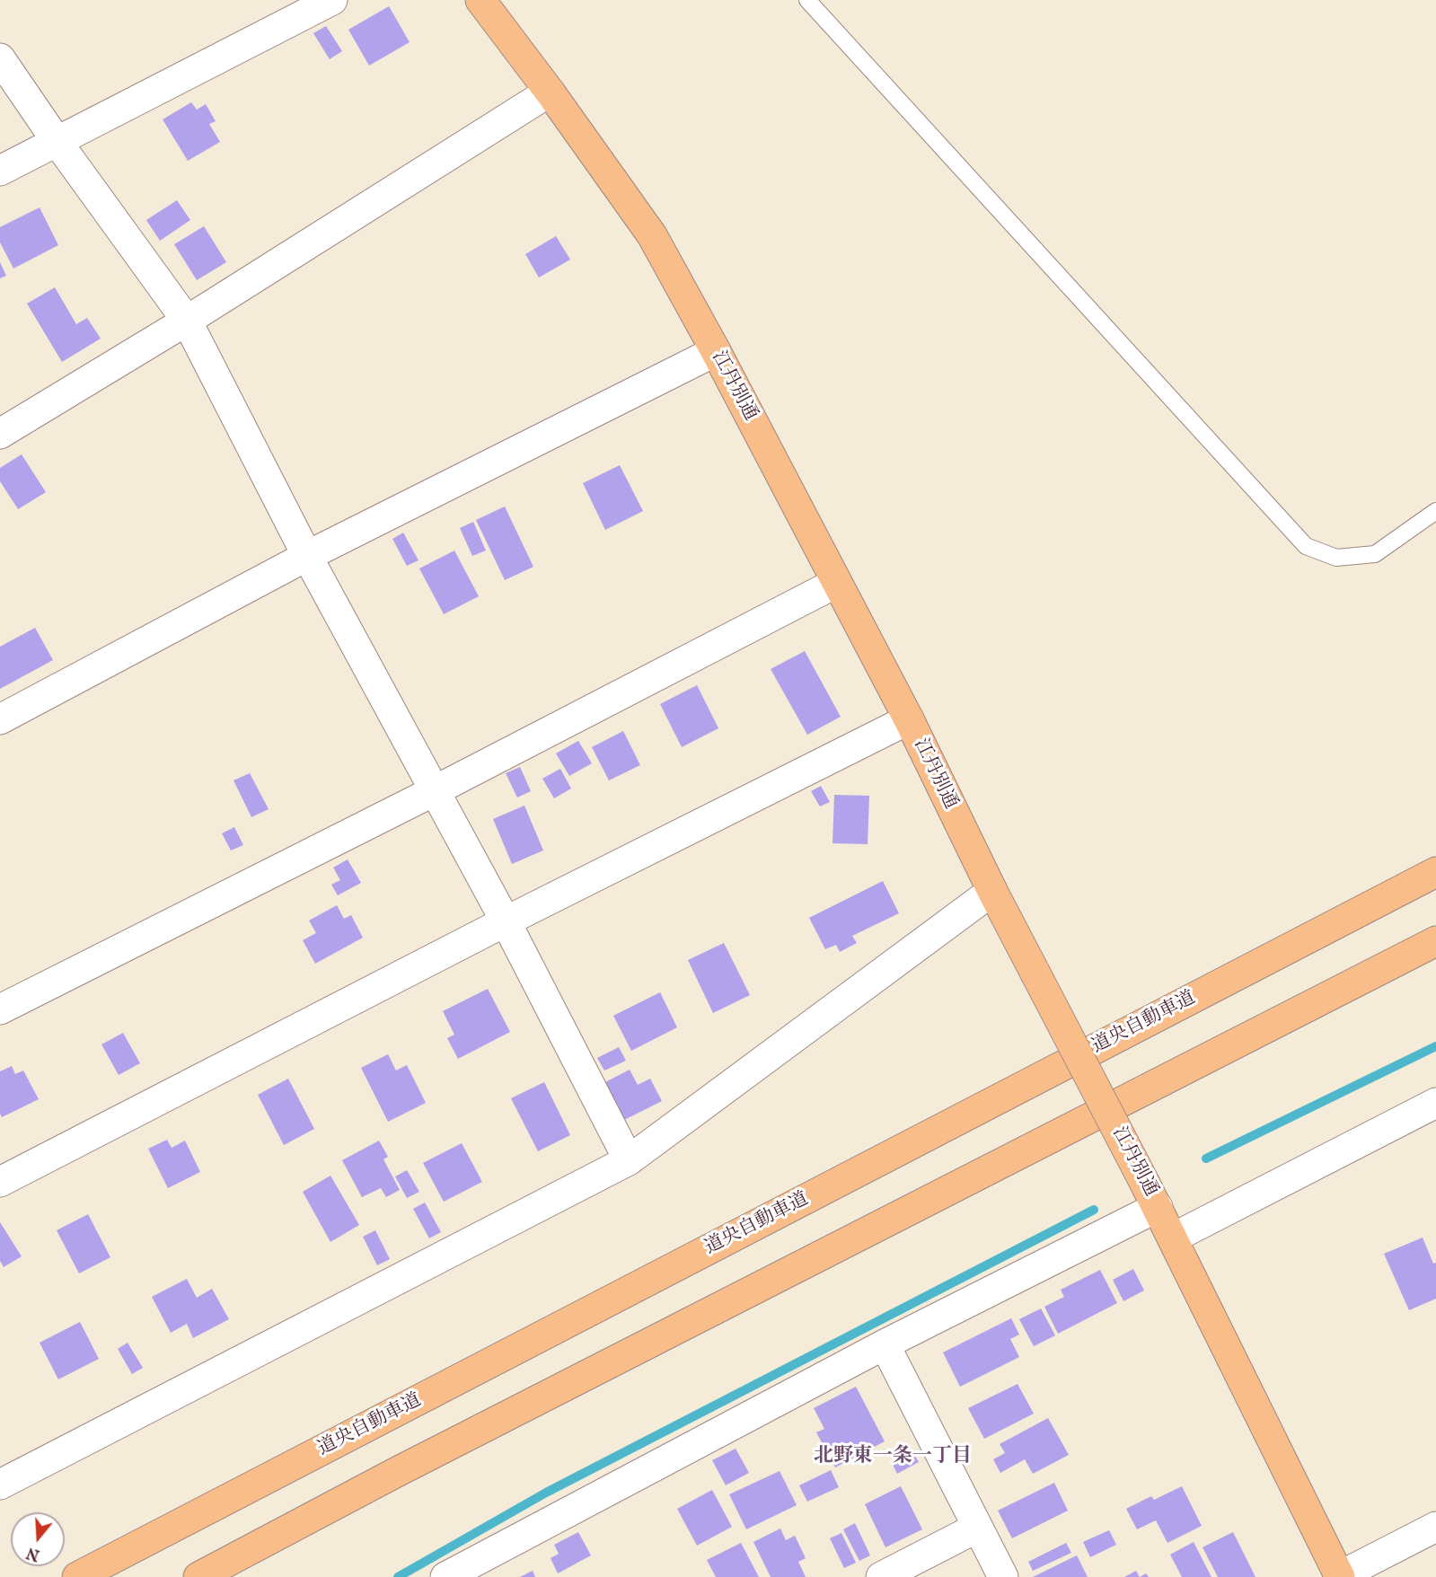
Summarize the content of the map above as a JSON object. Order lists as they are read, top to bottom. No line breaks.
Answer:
{"streets":{"main road":["江丹別通","道央自動車道"]},"districts":["北野東一条一丁目"],"north":"bottom"}
